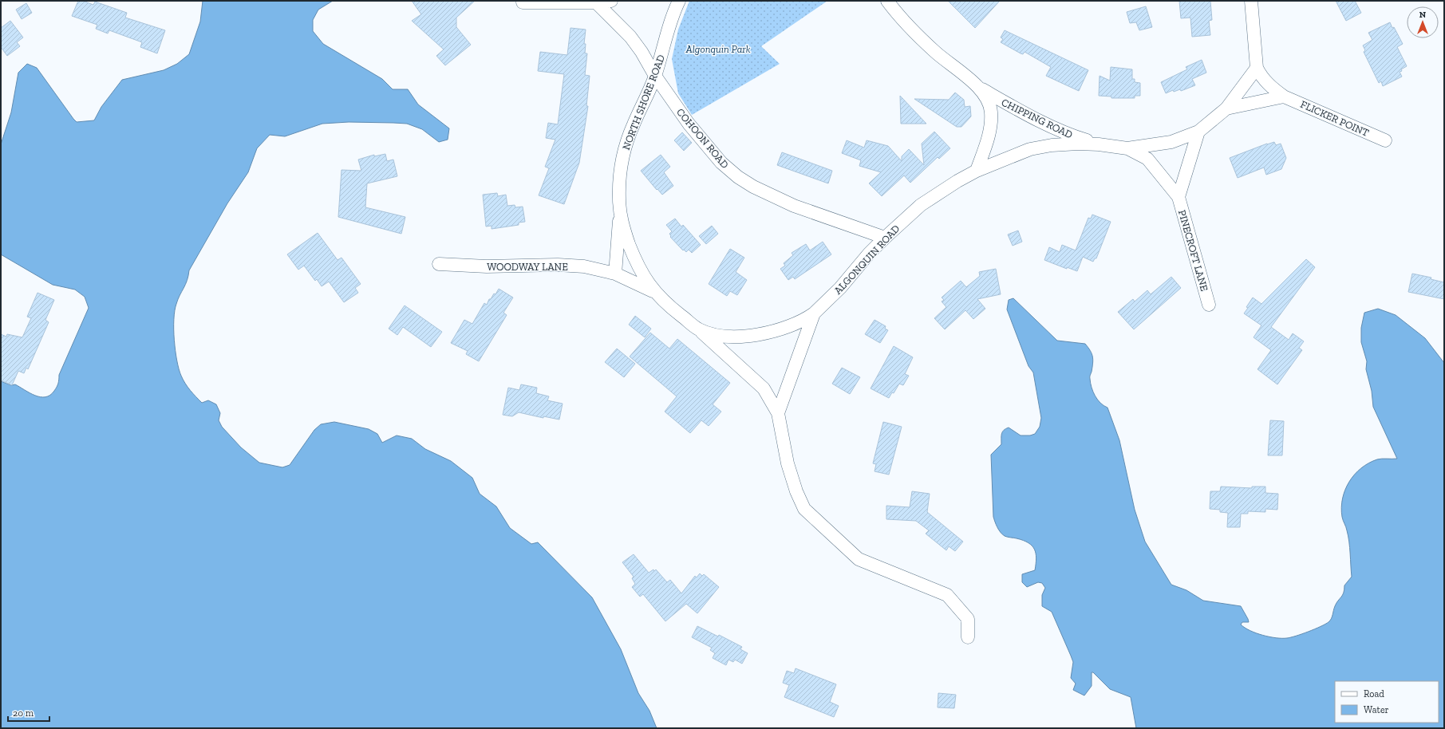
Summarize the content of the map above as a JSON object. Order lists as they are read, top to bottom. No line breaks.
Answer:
{"streets":{"street":["NORTH SHORE ROAD","CHIPPING ROAD","FLICKER POINT","COHOON ROAD","PINECROFT LANE","ALGONQUIN ROAD","WOODWAY LANE"]},"crossings":[["NORTH SHORE ROAD","COHOON ROAD"],["NORTH SHORE ROAD","ALGONQUIN ROAD"],["NORTH SHORE ROAD","WOODWAY LANE"],["CHIPPING ROAD","ALGONQUIN ROAD"],["FLICKER POINT","ALGONQUIN ROAD"],["COHOON ROAD","ALGONQUIN ROAD"],["PINECROFT LANE","ALGONQUIN ROAD"]],"parks":["Algonquin Park"],"legend":["Road","Water"],"scale_bar":"20 m","north":"top"}
